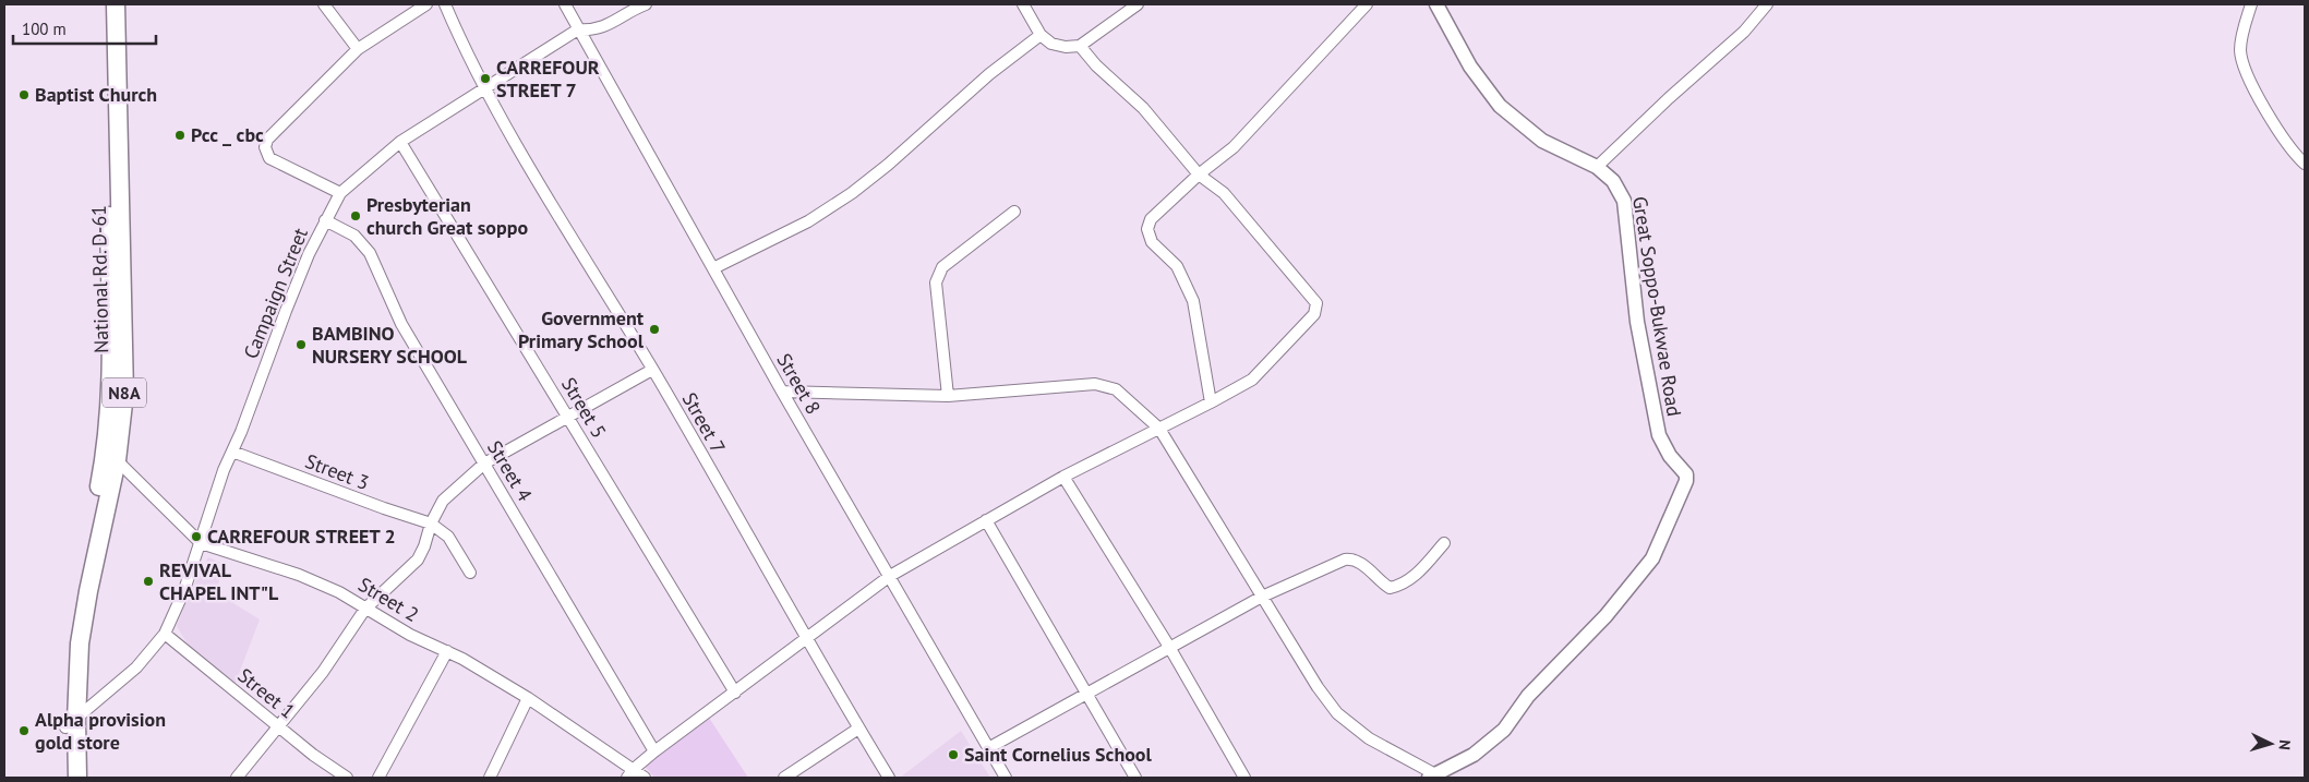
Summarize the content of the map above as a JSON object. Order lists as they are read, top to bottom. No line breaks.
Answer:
{"streets":{"highway":["National Rd. D-61","N8A"],"street":["Campaign Street","Great Soppo-Bukwae Road","Street 8","Street 5","Street 7","Street 4","Street 3","Street 2","Street 1"]},"crossings":[["National Rd. D-61","Campaign Street"],["National Rd. D-61","Street 2"],["Campaign Street","Street 8"],["Campaign Street","Street 5"],["Campaign Street","Street 7"],["Campaign Street","Street 4"],["Campaign Street","Street 3"],["Campaign Street","Street 2"],["Campaign Street","Street 1"]],"places":["CARREFOUR STREET 7","Baptist Church","Pcc _ cbc","Presbyterian church Great soppo","Government Primary School","BAMBINO NURSERY SCHOOL","CARREFOUR STREET 2","REVIVAL CHAPEL INT\"L","Alpha provision gold store","Saint Cornelius School"],"scale_bar":"100 m","north":"right"}
